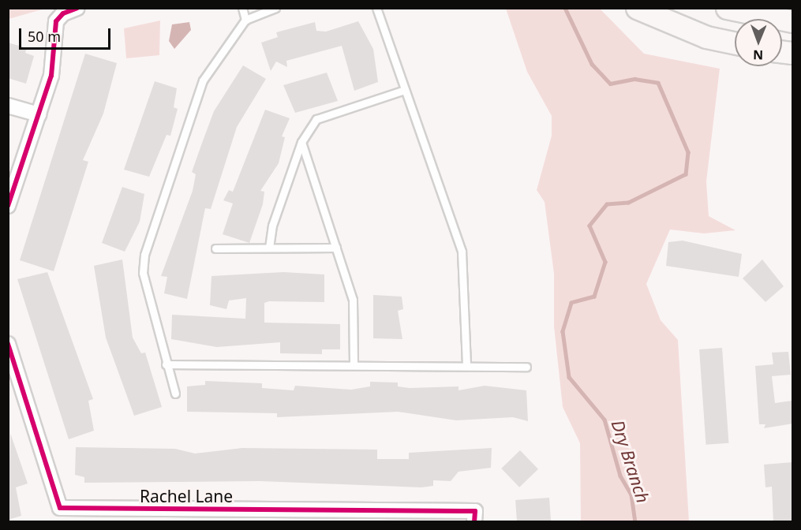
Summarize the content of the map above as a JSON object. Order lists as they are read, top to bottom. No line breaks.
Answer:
{"streets":{"street":["Rachel Lane"]},"water":["Dry Branch"],"scale_bar":"50 m","north":"bottom"}
